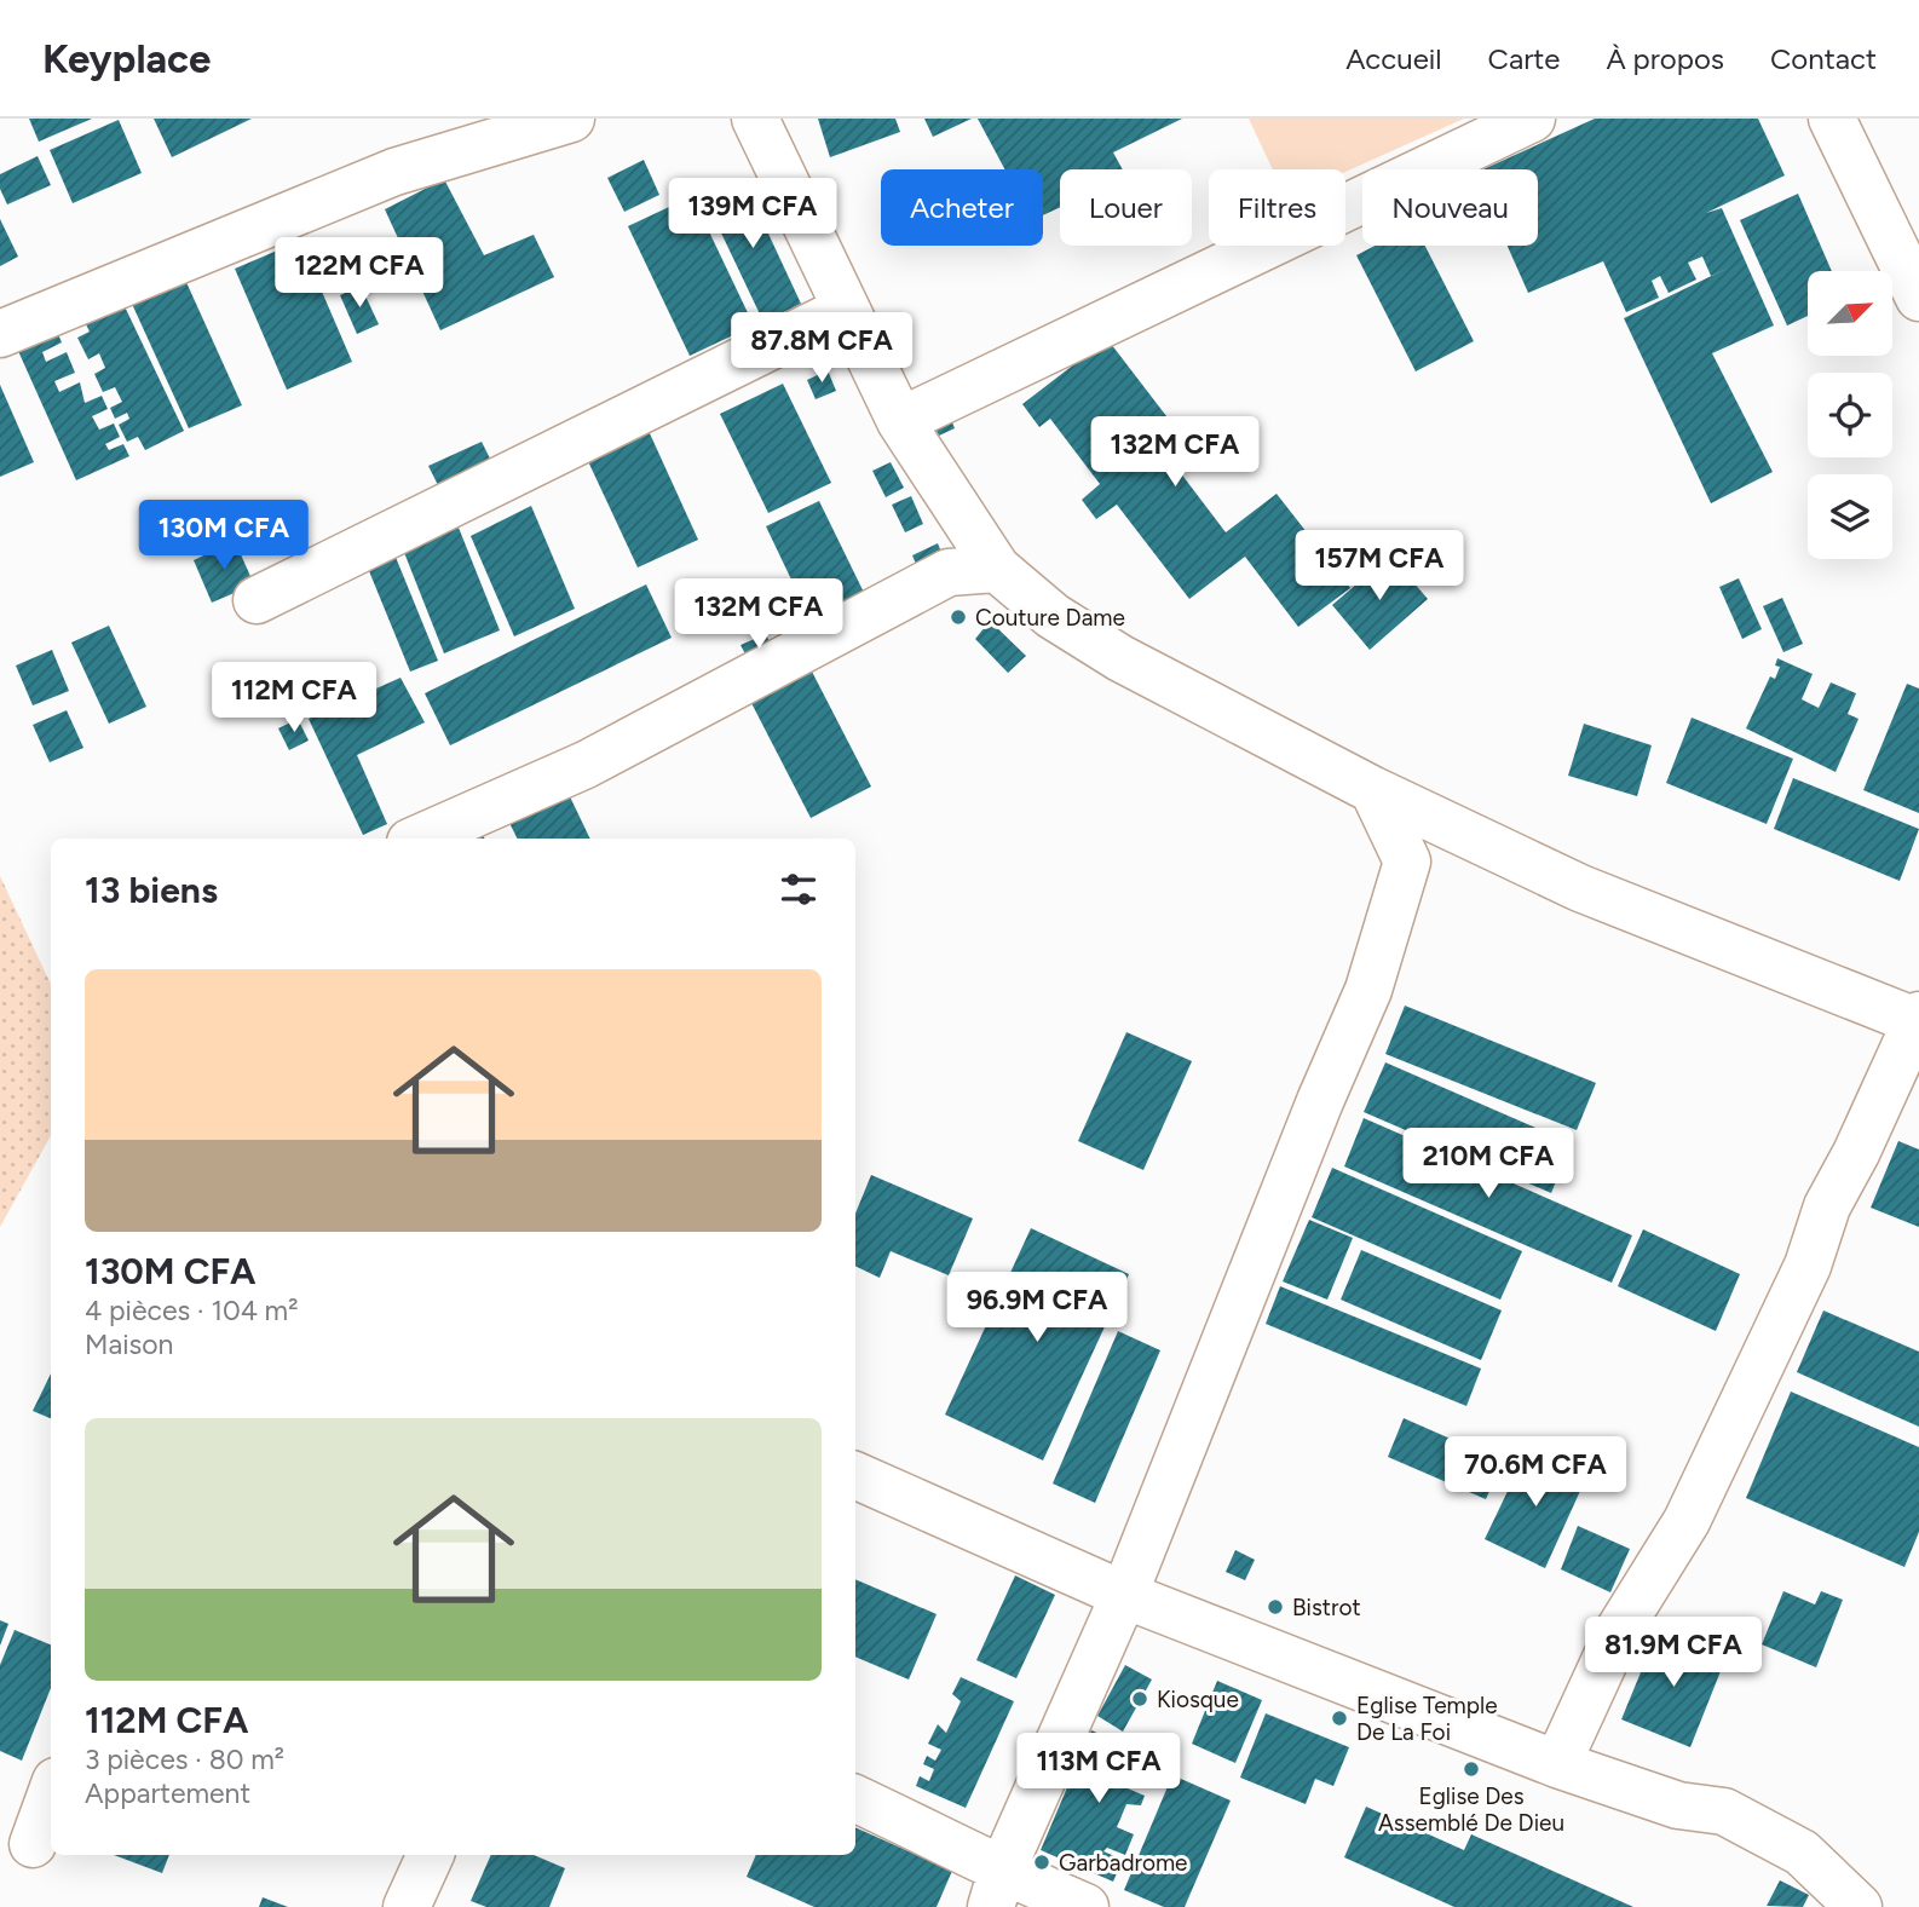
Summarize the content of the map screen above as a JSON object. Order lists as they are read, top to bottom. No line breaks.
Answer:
{"places":["Couture Dame","Bistrot","Kiosque","Eglise Temple De La Foi","Eglise Des Assemblé De Dieu","Garbadrome"],"north":"top right","page":{"header":"Keyplace","nav":["Accueil","Carte","À propos","Contact"],"chip":["Acheter","Louer","Filtres","Nouveau"],"price":["139M CFA","122M CFA","87.8M CFA","132M CFA","130M CFA","157M CFA","132M CFA","112M CFA","210M CFA","96.9M CFA","70.6M CFA","81.9M CFA","113M CFA"],"heading":"13 biens","list":[{"name":"130M CFA","note":"4 pièces · 104 m² · Maison"},{"name":"112M CFA","note":"3 pièces · 80 m² · Appartement"}]}}
